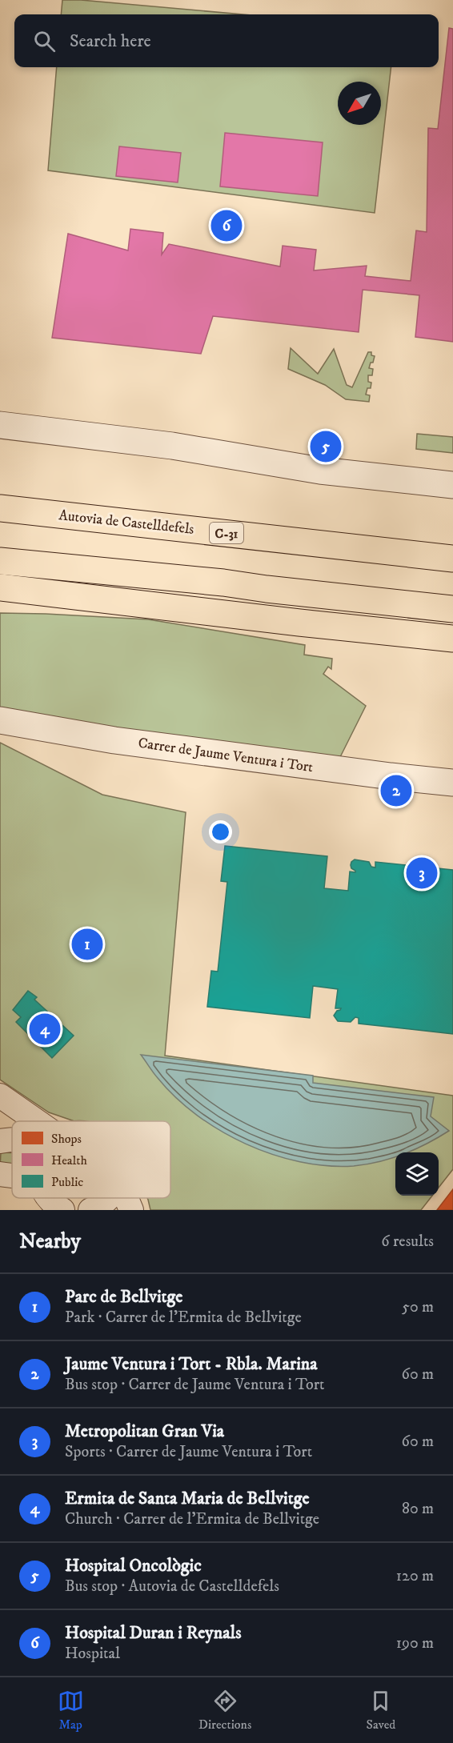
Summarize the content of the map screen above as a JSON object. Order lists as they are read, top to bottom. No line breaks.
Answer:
{"streets":{"highway":["Autovia de Castelldefels","C-31"],"street":["Carrer de Jaume Ventura i Tort"]},"legend":["Shops","Health","Public"],"north":"bottom left","page":{"search":"Search here","pins":["6","5","2","3","1","4"],"heading":["Nearby","6 results"],"list":[{"mark":"1","name":"Parc de Bellvitge","note":"Park · Carrer de l'Ermita de Bellvitge","value":"50 m"},{"mark":"2","name":"Jaume Ventura i Tort - Rbla. Marina","note":"Bus stop · Carrer de Jaume Ventura i Tort","value":"60 m"},{"mark":"3","name":"Metropolitan Gran Via","note":"Sports · Carrer de Jaume Ventura i Tort","value":"60 m"},{"mark":"4","name":"Ermita de Santa Maria de Bellvitge","note":"Church · Carrer de l'Ermita de Bellvitge","value":"80 m"},{"mark":"5","name":"Hospital Oncològic","note":"Bus stop · Autovia de Castelldefels","value":"120 m"},{"mark":"6","name":"Hospital Duran i Reynals","note":"Hospital","value":"190 m"}],"nav":["Map","Directions","Saved"]}}
